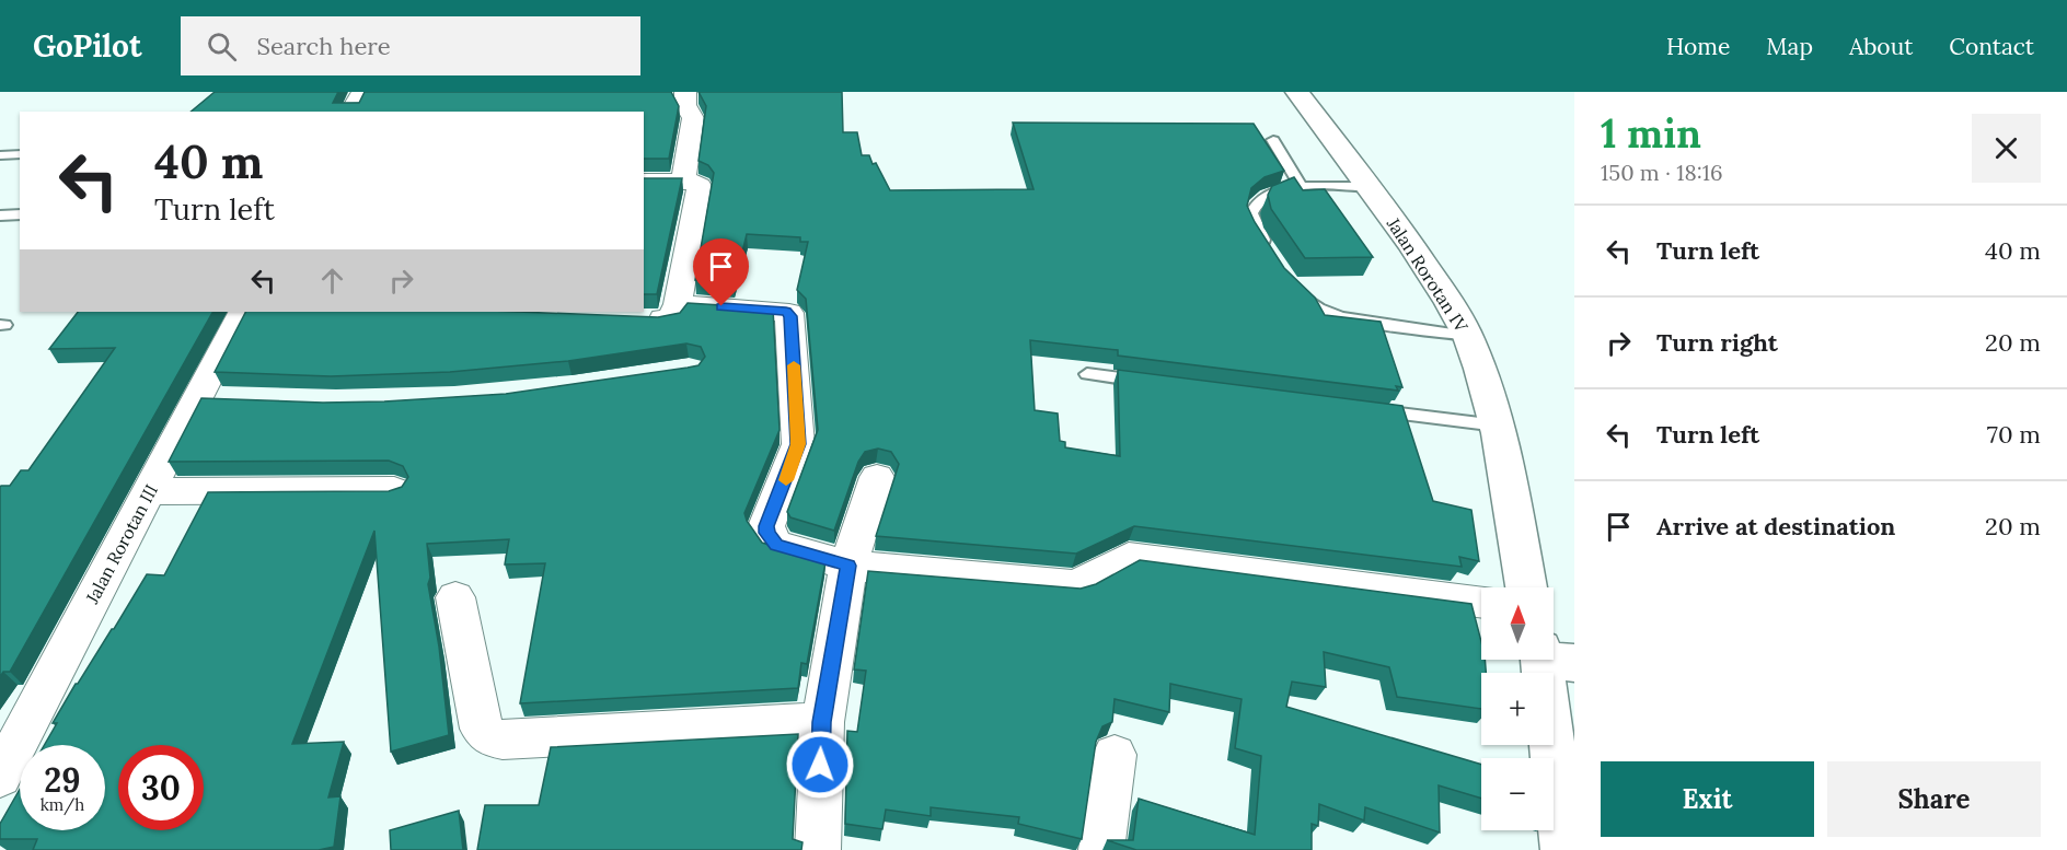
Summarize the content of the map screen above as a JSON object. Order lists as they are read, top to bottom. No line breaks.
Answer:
{"streets":{"street":["Jalan Rorotan IV","Jalan Rorotan III"]},"north":"top","page":{"header":"GoPilot","search":"Search here","nav":["Home","Map","About","Contact"],"heading":["1 min","150 m · 18:16"],"turn":["40 m","Turn left"],"list":[{"name":"Turn left","value":"40 m"},{"name":"Turn right","value":"20 m"},{"name":"Turn left","value":"70 m"},{"name":"Arrive at destination","value":"20 m"}],"map_buttons":["+","−"],"speed":"29 km/h","limit":"30","buttons":["Exit","Share"]}}
